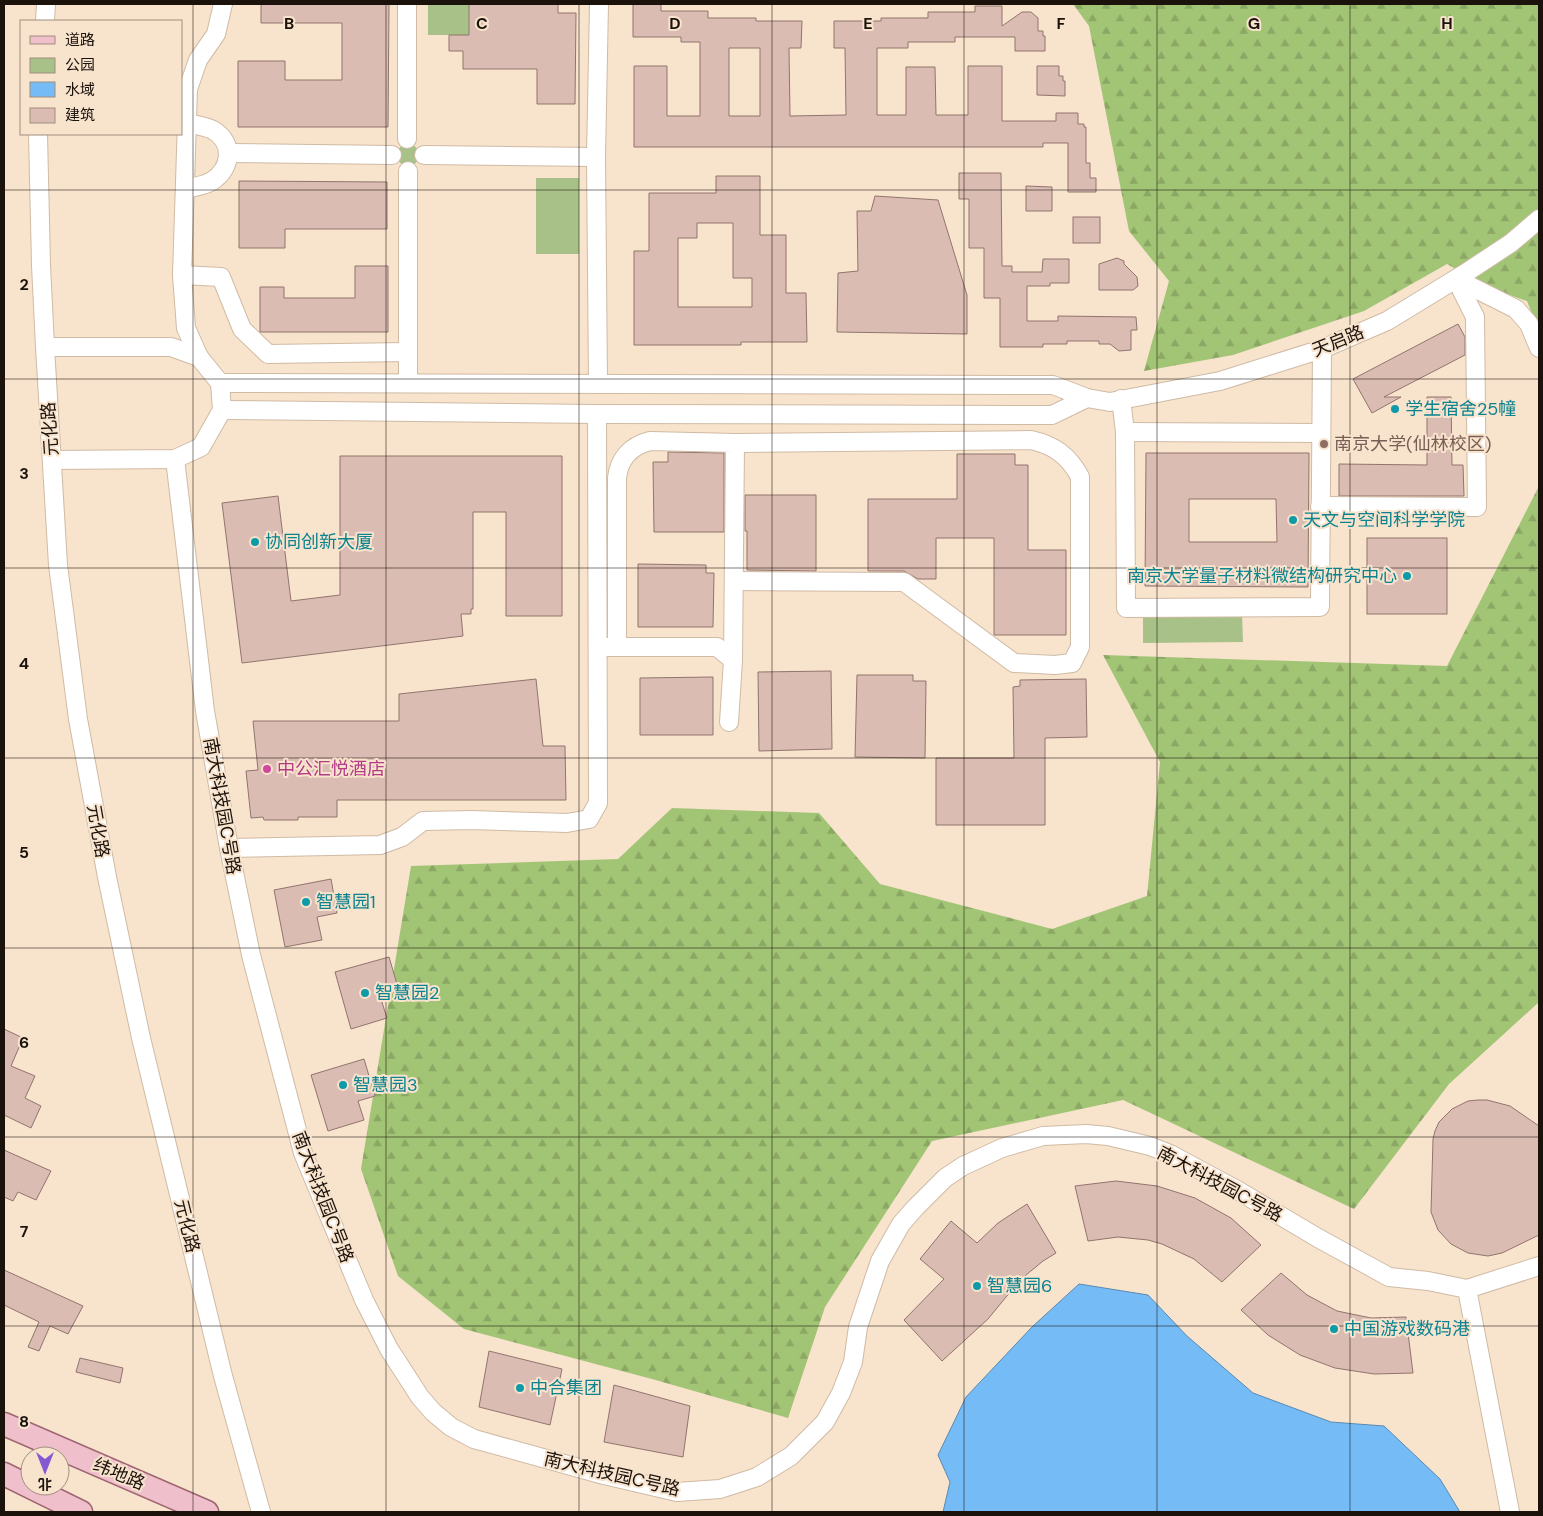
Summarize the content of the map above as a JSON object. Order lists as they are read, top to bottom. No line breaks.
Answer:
{"streets":{"main road":["纬地路"],"street":["天启路","元化路","南大科技园C号路"]},"places":["学生宿舍25幢","南京大学(仙林校区)","天文与空间科学学院","协同创新大厦","南京大学量子材料微结构研究中心","中公汇悦酒店","智慧园1","智慧园2","智慧园3","智慧园6","中国游戏数码港","中合集团"],"legend":["道路","公园","水域","建筑"],"north":"bottom","grid":{"columns":["B","C","D","E","F","G","H"],"rows":["2","3","4","5","6","7","8"]}}
